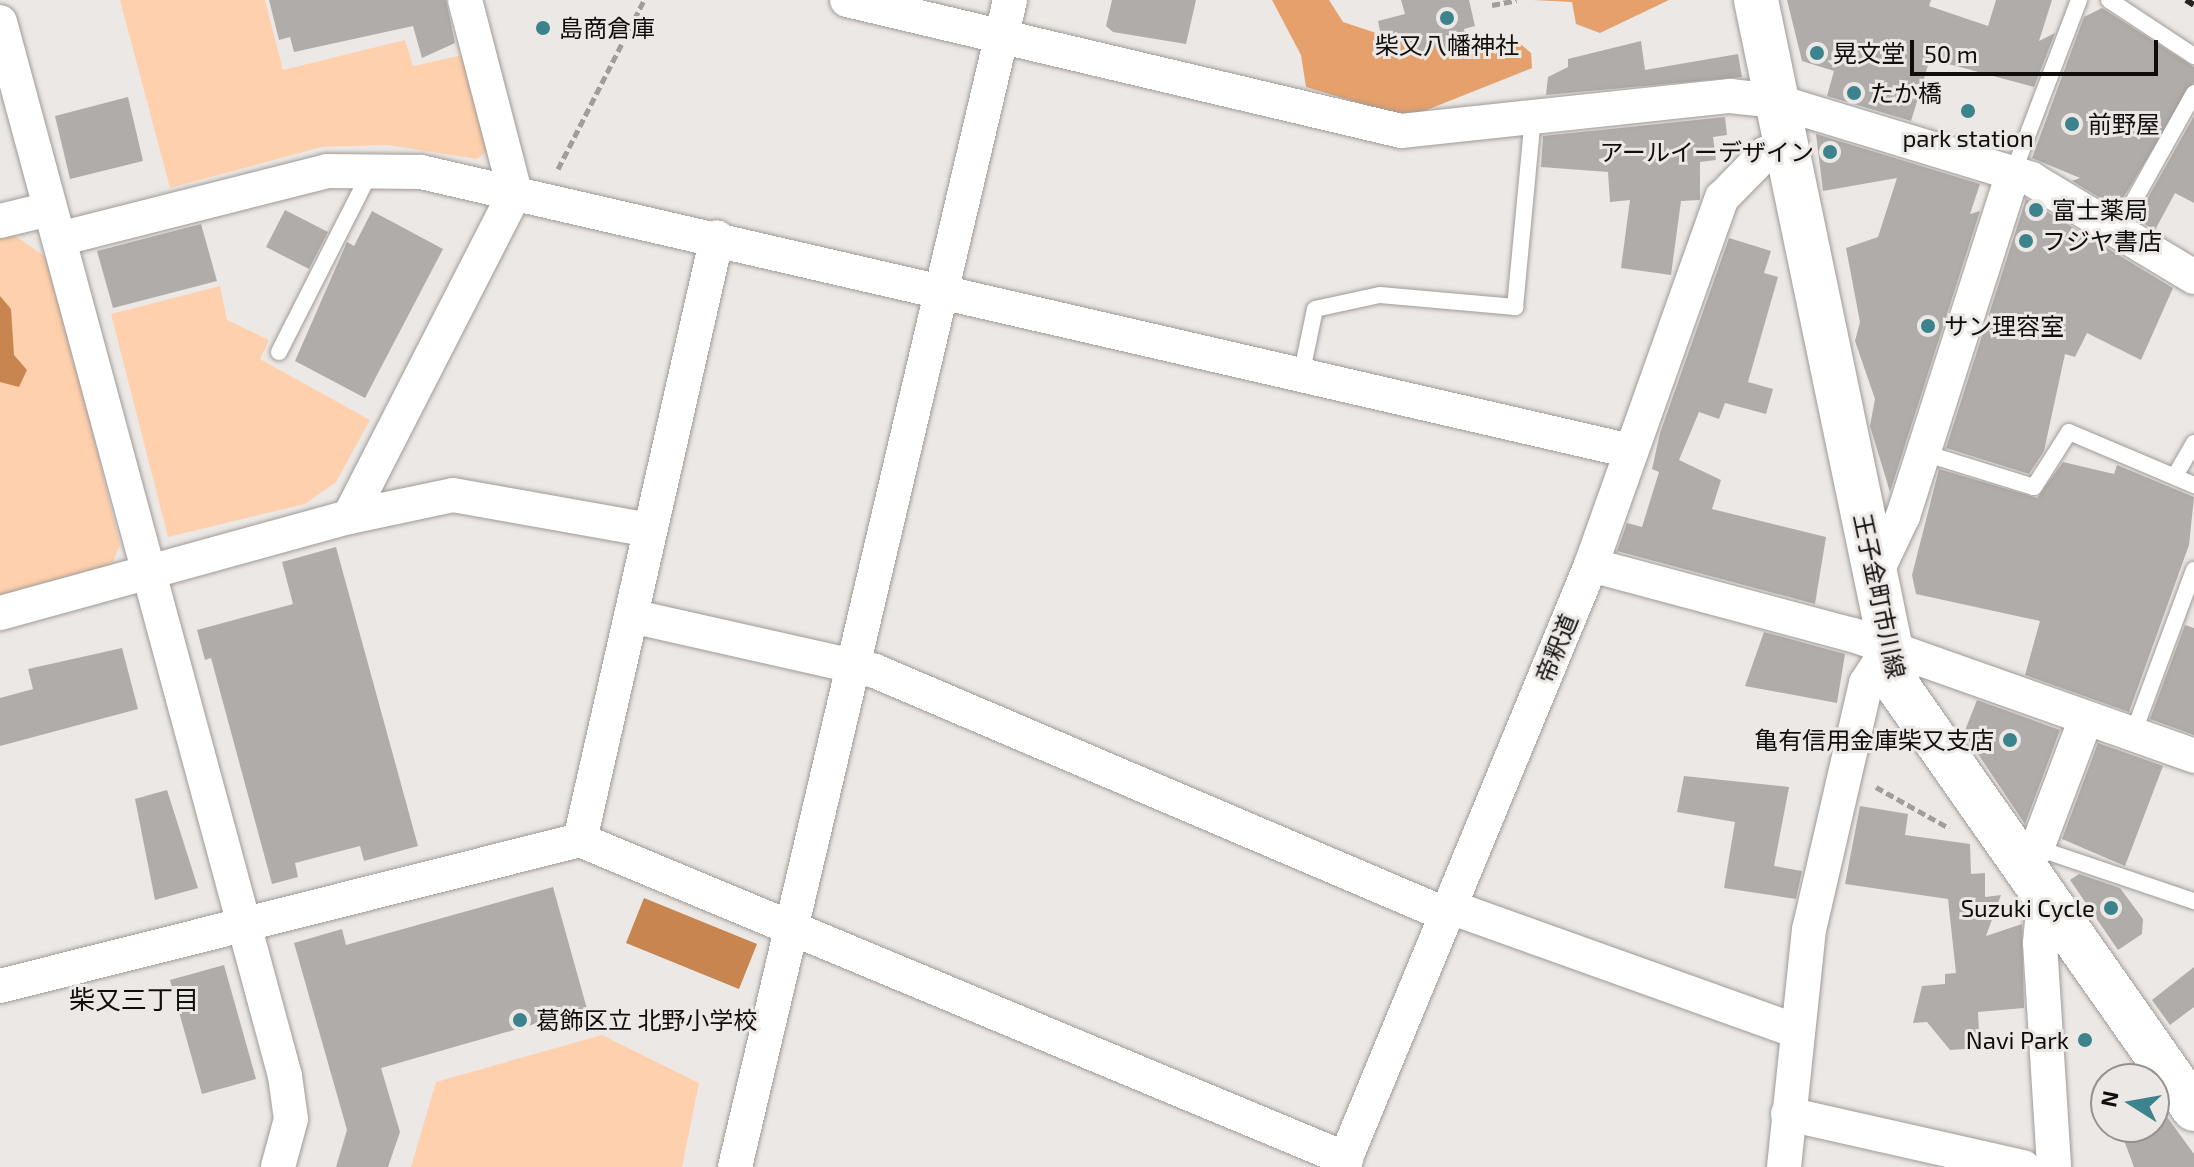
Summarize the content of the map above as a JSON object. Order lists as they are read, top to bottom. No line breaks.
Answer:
{"streets":{"main road":["王子金町市川線"],"street":["帝釈道"]},"crossings":[["王子金町市川線","帝釈道"]],"districts":["柴又三丁目"],"places":["柴又八幡神社","島商倉庫","晃文堂","たか橋","park station","前野屋","アールイーデザイン","富士薬局","フジヤ書店","サン理容室","亀有信用金庫柴又支店","Suzuki Cycle","葛飾区立 北野小学校","Navi Park"],"scale_bar":"50 m","north":"left"}
